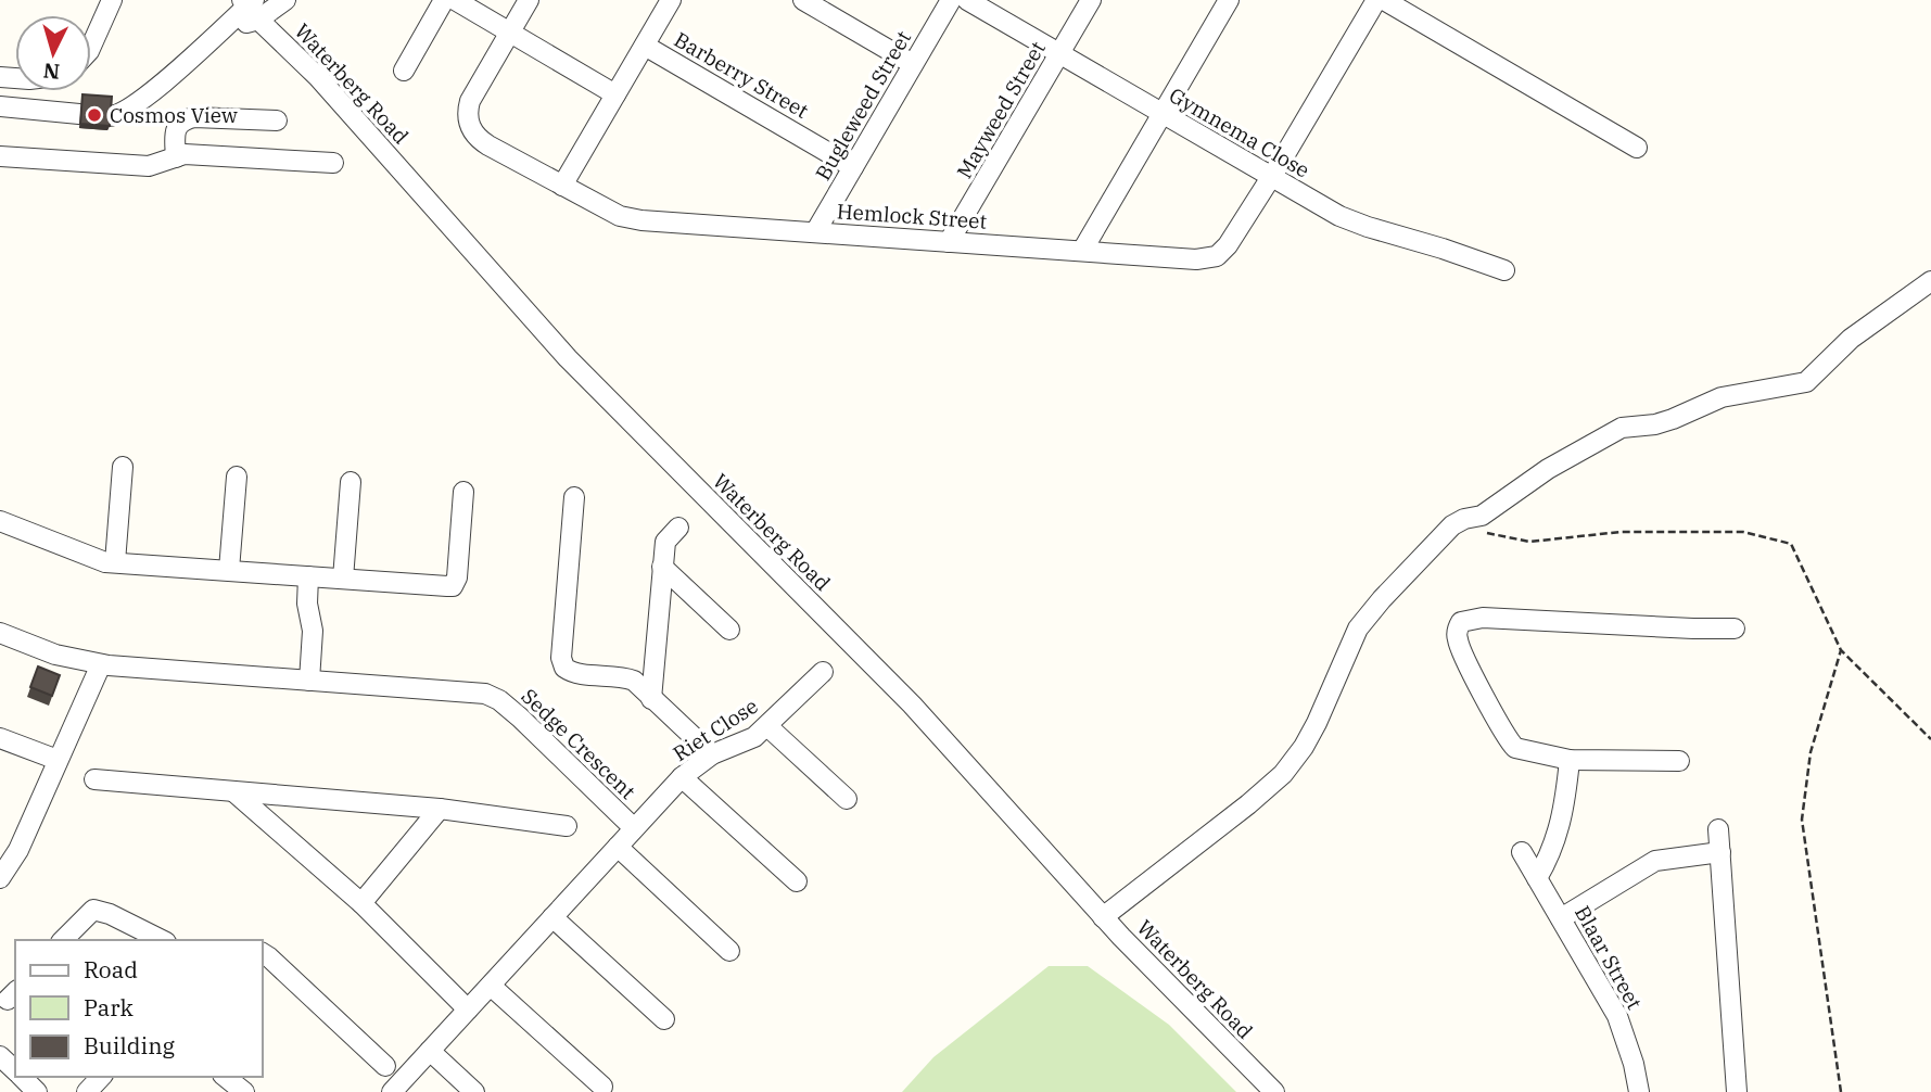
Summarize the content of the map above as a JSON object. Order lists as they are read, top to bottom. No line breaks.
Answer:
{"streets":{"street":["Barberry Street","Waterberg Road","Bugleweed Street","Mayweed Street","Gymnema Close","Hemlock Street","Riet Close","Sedge Crescent","Blaar Street"]},"crossings":[["Barberry Street","Bugleweed Street"],["Bugleweed Street","Hemlock Street"],["Mayweed Street","Gymnema Close"],["Mayweed Street","Hemlock Street"],["Gymnema Close","Hemlock Street"],["Riet Close","Sedge Crescent"]],"places":["Cosmos View"],"legend":["Road","Park","Building"],"north":"bottom"}
